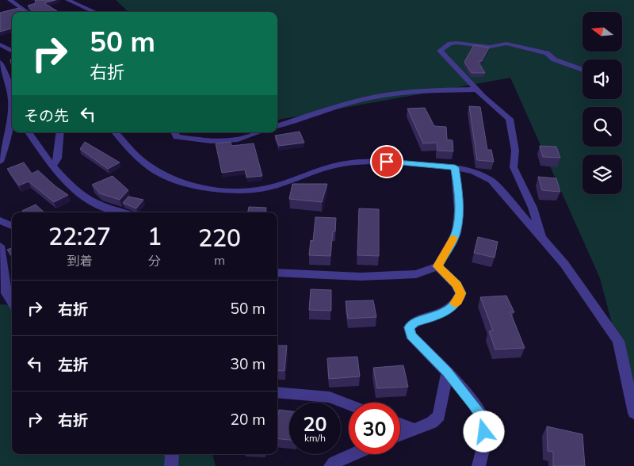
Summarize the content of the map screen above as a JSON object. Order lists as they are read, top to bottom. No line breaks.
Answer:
{"north":"left","page":{"turn":["50 m","右折"],"then":"その先","eta":["22:27","到着","1","分","220","m"],"list":[{"name":"右折","value":"50 m"},{"name":"左折","value":"30 m"},{"name":"右折","value":"20 m"}],"speed":"20 km/h","limit":"30"}}
